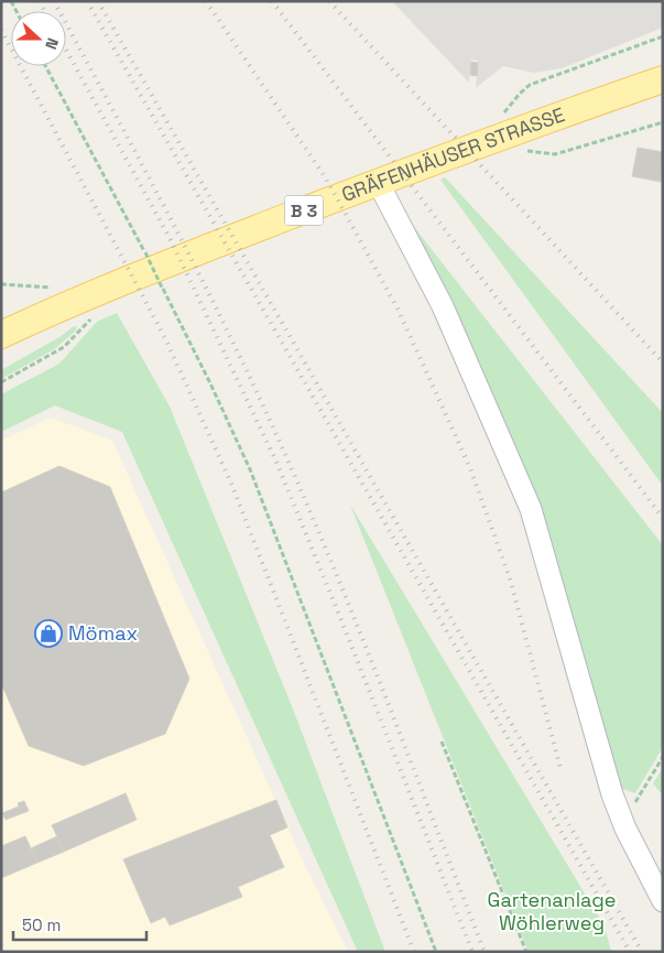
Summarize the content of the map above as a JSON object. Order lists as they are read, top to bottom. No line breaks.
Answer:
{"streets":{"main road":["GRÄFENHÄUSER STRASSE","B 3"]},"parks":["Gartenanlage Wöhlerweg"],"places":{"shop":["Mömax"]},"scale_bar":"50 m","north":"right"}
